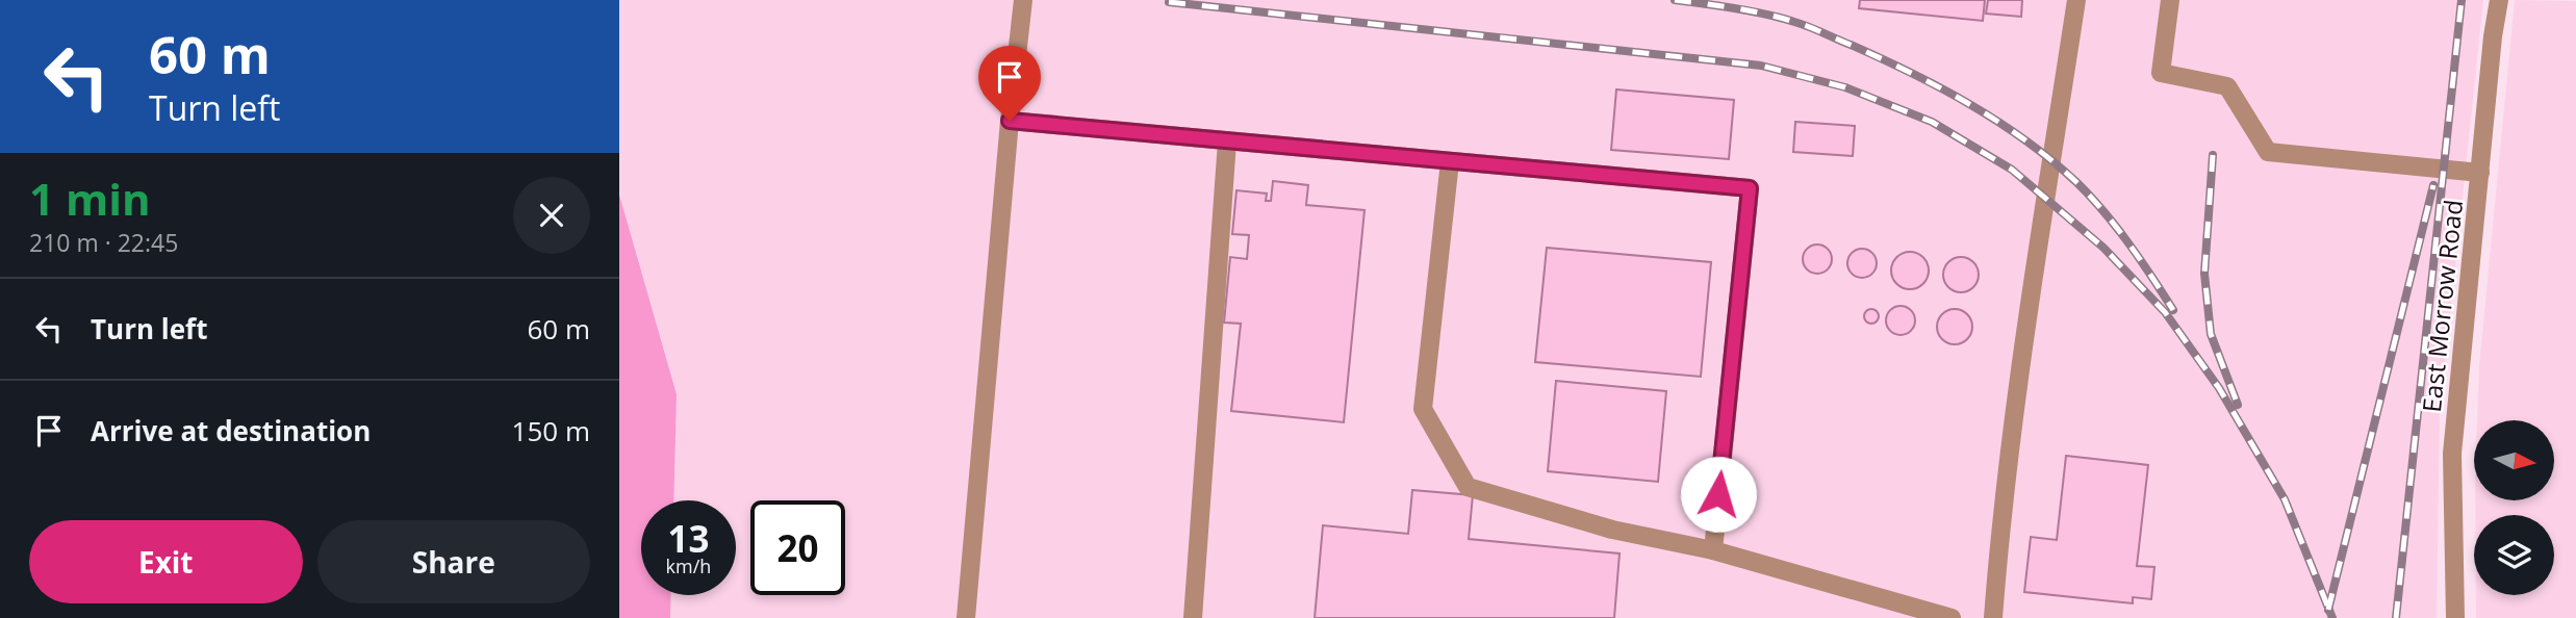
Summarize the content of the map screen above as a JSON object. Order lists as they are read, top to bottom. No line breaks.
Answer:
{"streets":{"street":["East Morrow Road"]},"north":"right","page":{"turn":["60 m","Turn left"],"heading":["1 min","210 m · 22:45"],"list":[{"name":"Turn left","value":"60 m"},{"name":"Arrive at destination","value":"150 m"}],"speed":"13 km/h","limit":"20","buttons":["Exit","Share"]}}
